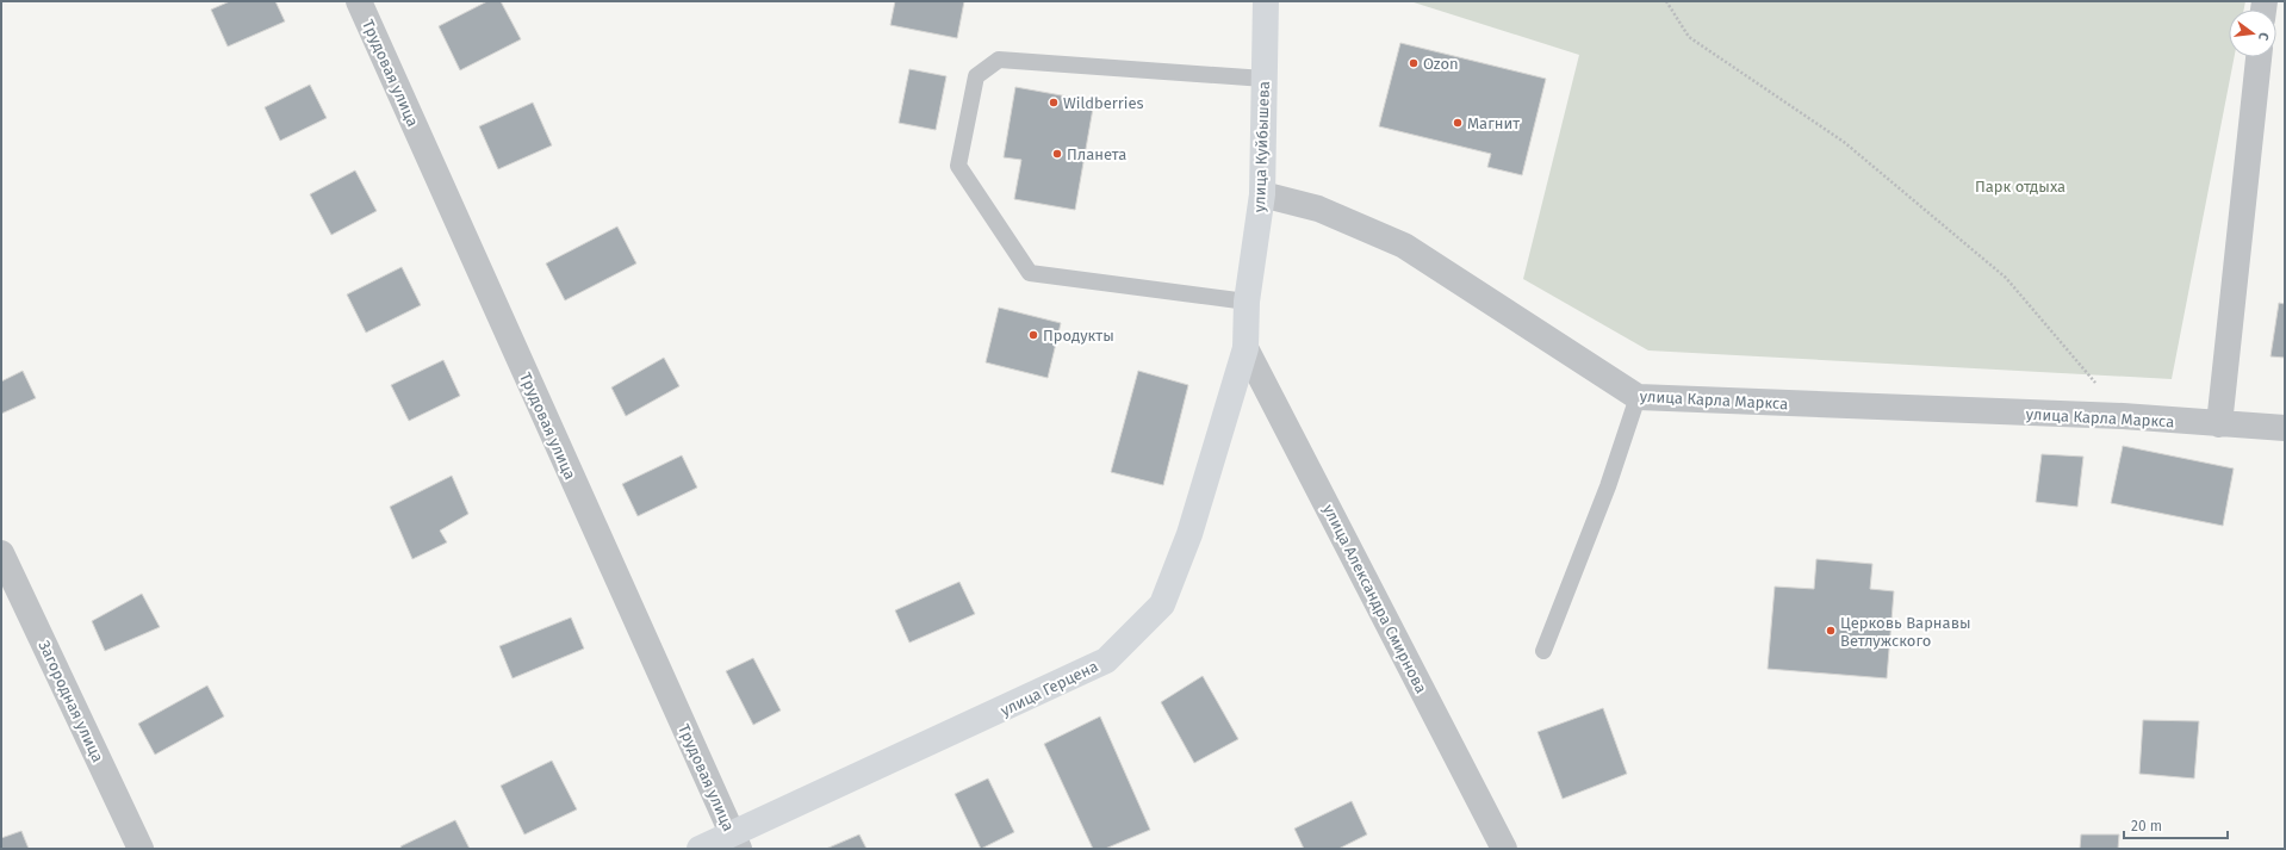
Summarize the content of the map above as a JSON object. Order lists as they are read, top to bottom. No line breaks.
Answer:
{"streets":{"street":["Трудовая улица","улица Куйбышева","улица Карла Маркса","улица Александра Смирнова","улица Герцена","Загородная улица"]},"crossings":[["Трудовая улица","улица Герцена"],["улица Куйбышева","улица Карла Маркса"],["улица Куйбышева","улица Александра Смирнова"],["улица Куйбышева","улица Герцена"],["улица Александра Смирнова","улица Герцена"]],"parks":["Парк отдыха"],"places":["Ozon","Wildberries","Магнит","Планета","Продукты","Церковь Варнавы Ветлужского"],"scale_bar":"20 m","north":"right"}
